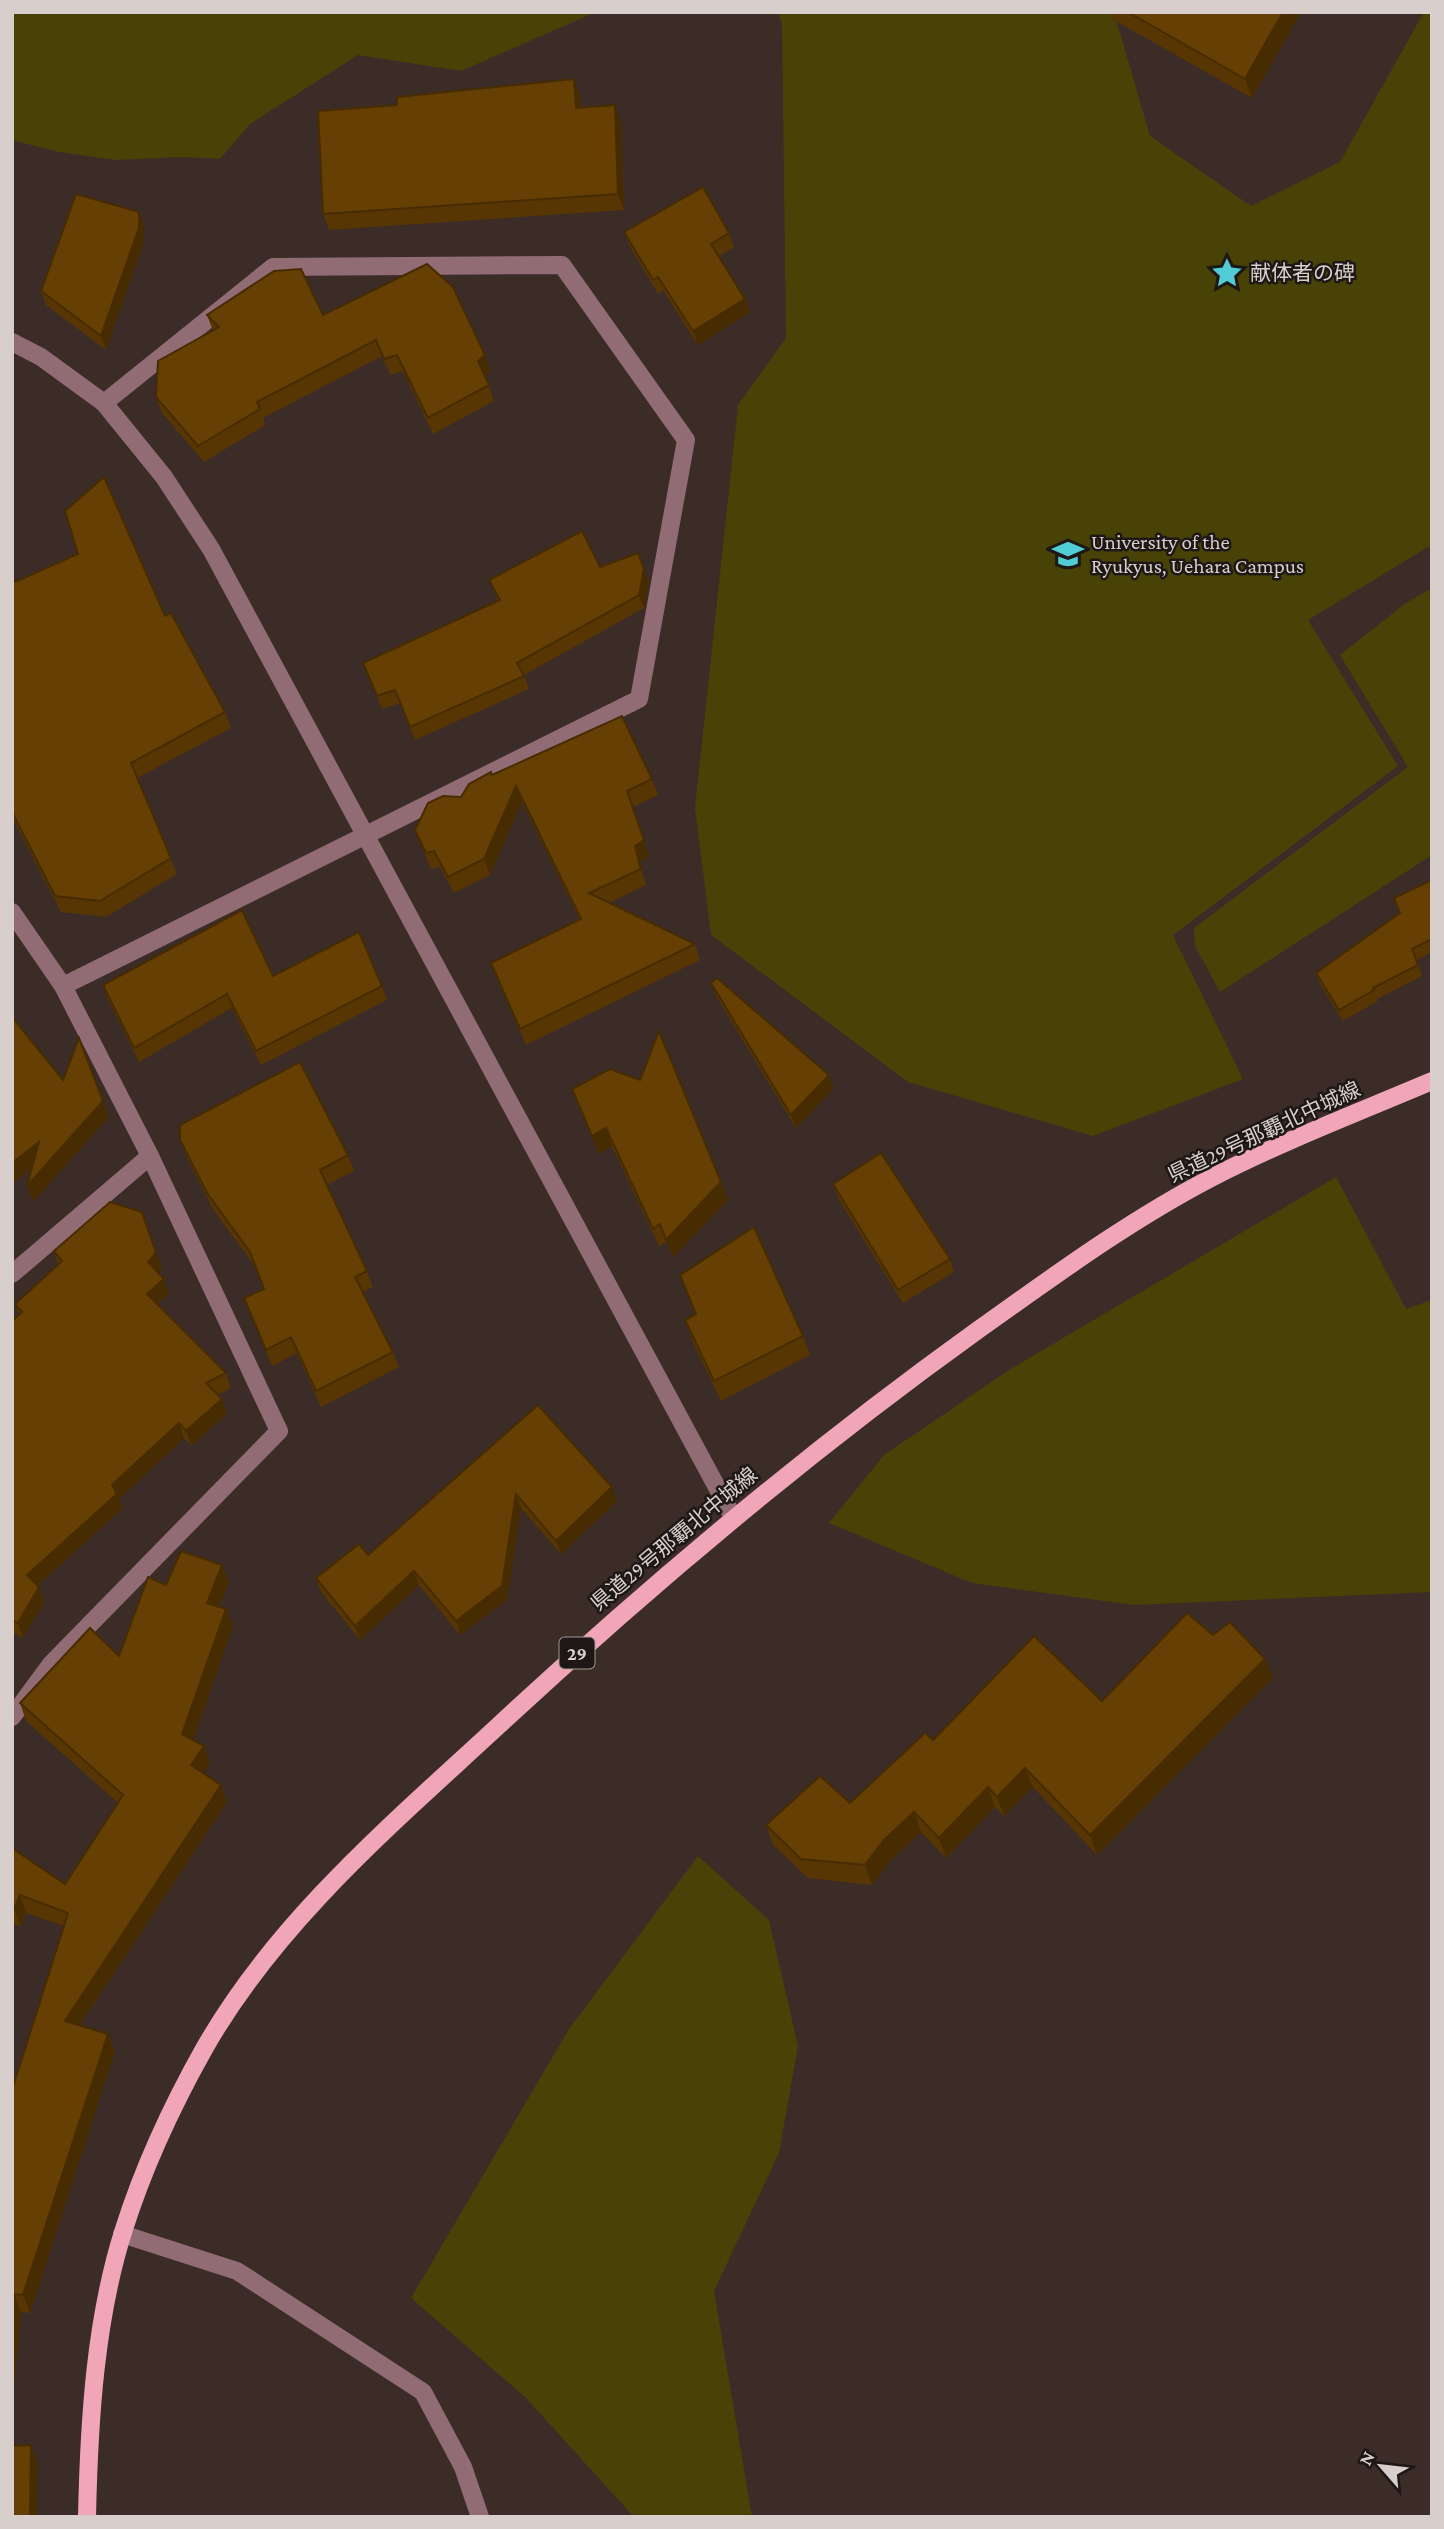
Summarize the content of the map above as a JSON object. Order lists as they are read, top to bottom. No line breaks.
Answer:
{"streets":{"main road":["県道29号那覇北中城線","29"]},"places":{"place":["献体者の碑"],"school or university":["University of the Ryukyus, Uehara Campus"]},"north":"top left"}
